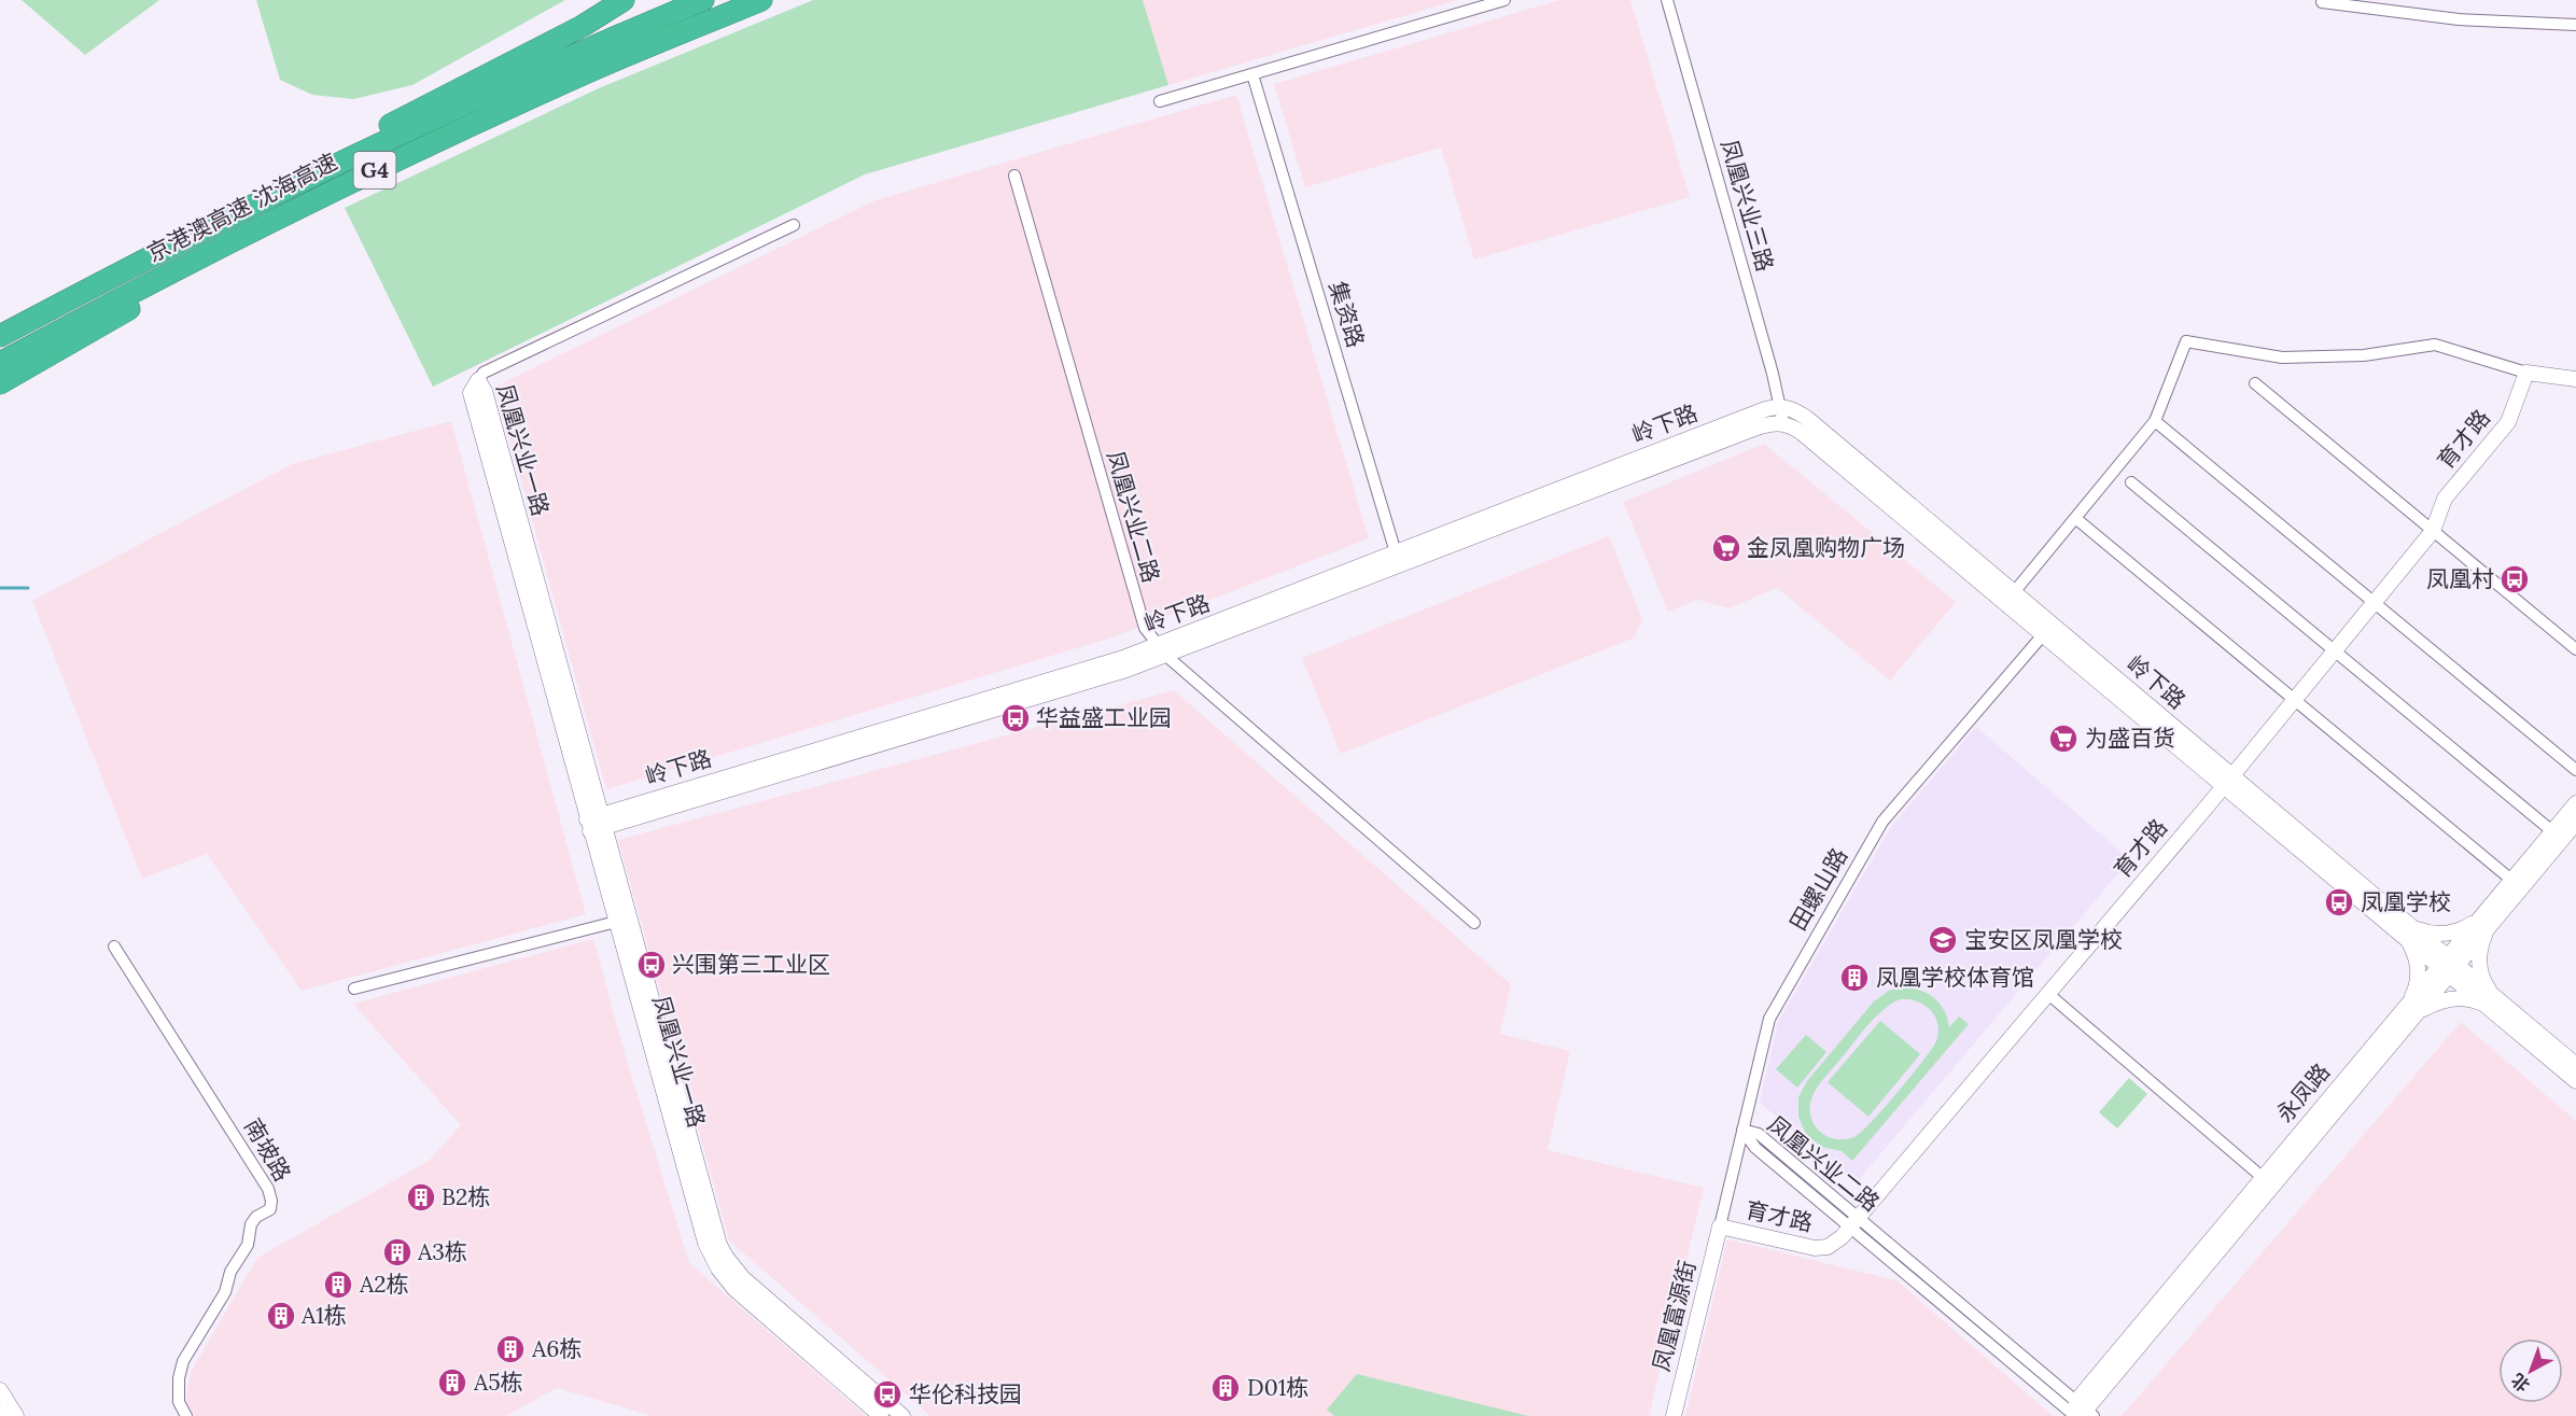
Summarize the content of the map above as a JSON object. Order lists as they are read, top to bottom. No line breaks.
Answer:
{"streets":{"highway":["G4","京港澳高速 沈海高速"],"street":["凤凰兴业三路","集资路","岭下路","育才路","凤凰兴业一路","凤凰兴业二路","田螺山路","永凤路","南坡路","凤凰富源街"]},"crossings":[["凤凰兴业三路","岭下路"],["集资路","岭下路"],["岭下路","育才路"],["岭下路","凤凰兴业一路"],["岭下路","凤凰兴业二路"],["岭下路","田螺山路"],["岭下路","永凤路"],["育才路","凤凰兴业二路"],["育才路","田螺山路"],["育才路","凤凰富源街"],["凤凰兴业二路","田螺山路"],["凤凰兴业二路","永凤路"],["田螺山路","凤凰富源街"]],"places":{"supermarket":["金凤凰购物广场","为盛百货"],"bus stop":["凤凰村","华益盛工业园","凤凰学校","兴围第三工业区","华伦科技园"],"school or university":["宝安区凤凰学校"],"building":["凤凰学校体育馆","B2栋","A3栋","A2栋","A1栋","A6栋","A5栋","D01栋"]},"north":"bottom left"}
